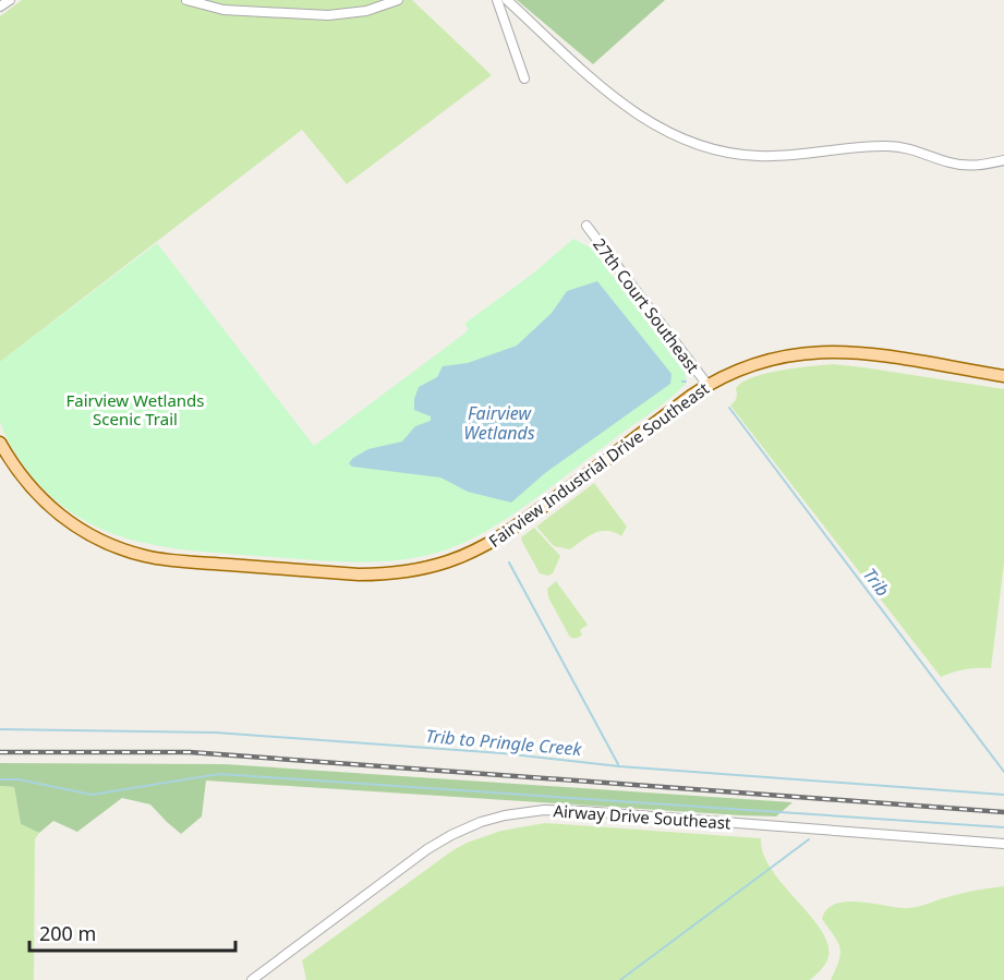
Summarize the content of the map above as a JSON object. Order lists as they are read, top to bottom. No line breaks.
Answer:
{"streets":{"main road":["Fairview Industrial Drive Southeast"],"street":["27th Court Southeast","Airway Drive Southeast"]},"crossings":[["27th Court Southeast","Fairview Industrial Drive Southeast"]],"water":["Fairview Wetlands","Trib","Trib to Pringle Creek"],"parks":["Fairview Wetlands Scenic Trail"],"scale_bar":"200 m"}
